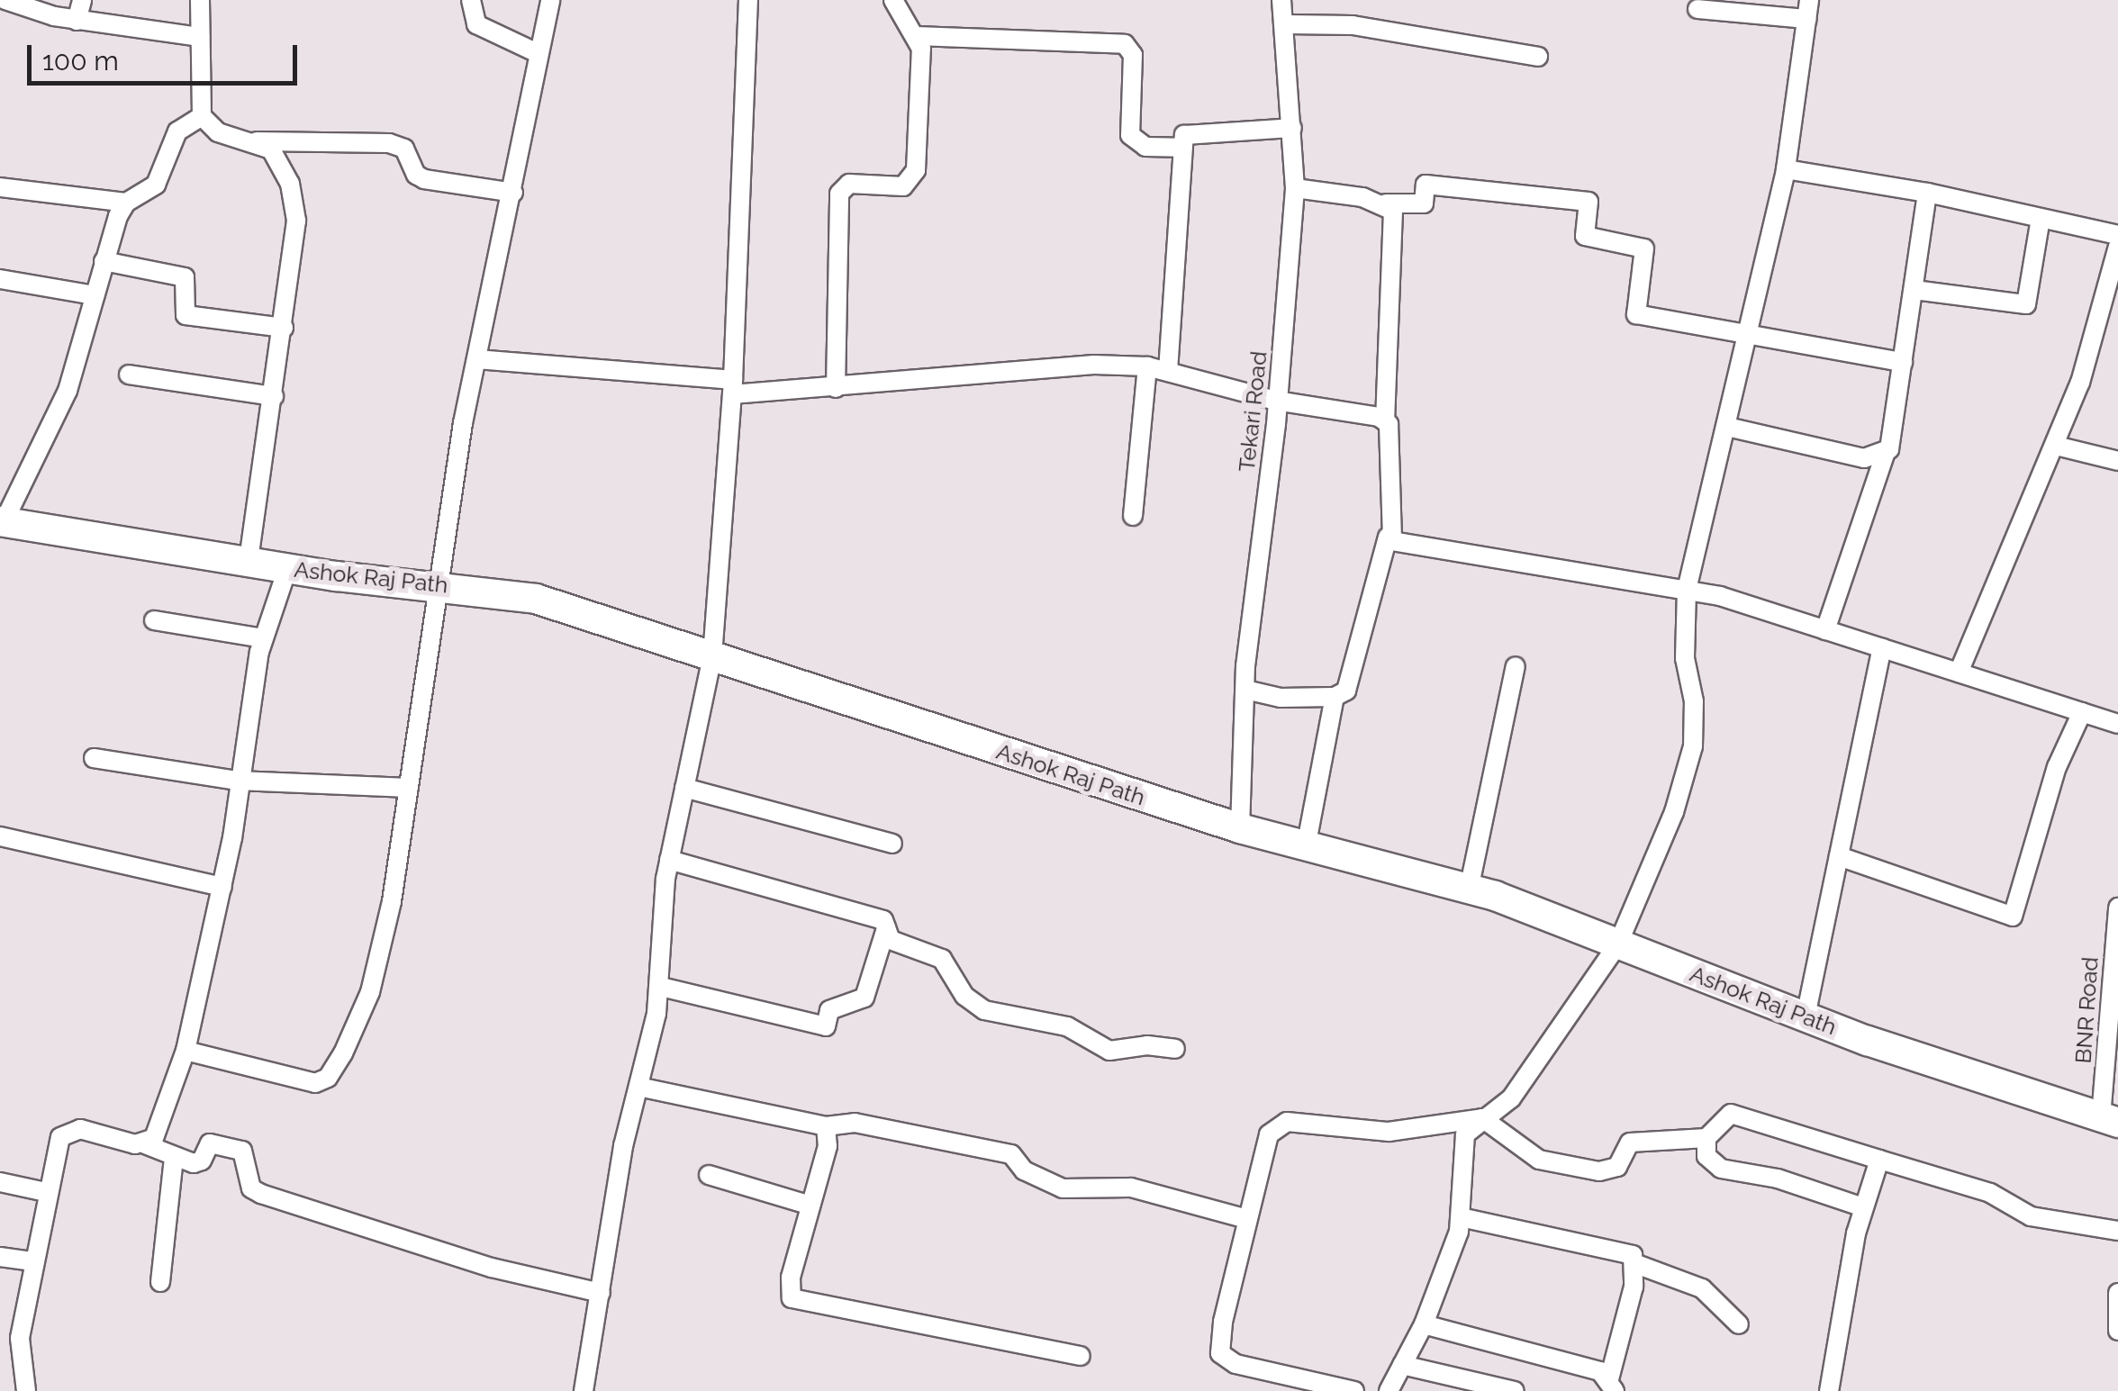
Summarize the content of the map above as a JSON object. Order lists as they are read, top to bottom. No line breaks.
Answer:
{"streets":{"main road":["Ashok Raj Path"],"street":["Tekari Road","BNR Road"]},"crossings":[["Tekari Road","Ashok Raj Path"],["Ashok Raj Path","BNR Road"]],"scale_bar":"100 m"}
